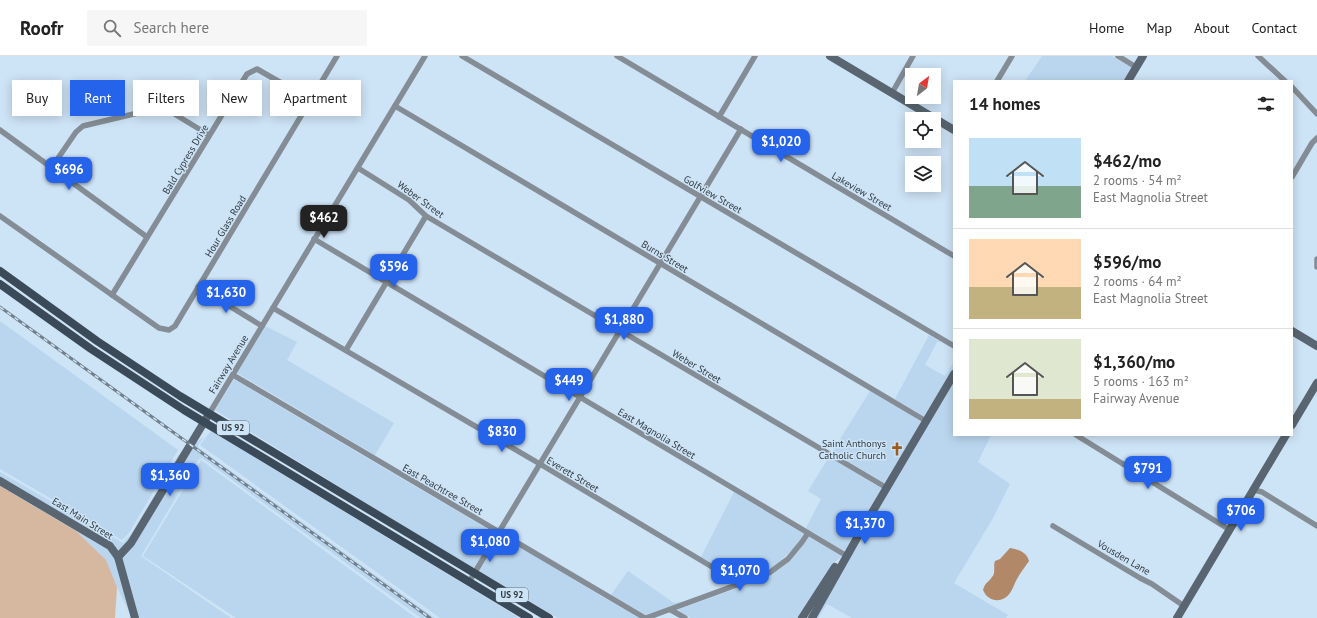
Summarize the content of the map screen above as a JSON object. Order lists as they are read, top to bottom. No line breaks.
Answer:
{"streets":{"main road":["US 92"],"street":["Bald Cypress Drive","Lakeview Street","Golfview Street","Weber Street","Hour Glass Road","Burns Street","Fairway Avenue","East Magnolia Street","Everett Street","East Peachtree Street","East Main Street","Vousden Lane"]},"crossings":[["Bald Cypress Drive","Hour Glass Road"],["Weber Street","Fairway Avenue"],["Burns Street","Fairway Avenue"],["Fairway Avenue","US 92"],["Fairway Avenue","East Magnolia Street"],["Fairway Avenue","Everett Street"],["Fairway Avenue","East Peachtree Street"],["Fairway Avenue","East Main Street"]],"places":{"church":["Saint Anthonys Catholic Church"]},"north":"top right","page":{"header":"Roofr","search":"Search here","nav":["Home","Map","About","Contact"],"chip":["Buy","Rent","Filters","New","Apartment"],"heading":"14 homes","list":[{"name":"$462/mo","note":"2 rooms · 54 m² · East Magnolia Street"},{"name":"$596/mo","note":"2 rooms · 64 m² · East Magnolia Street"},{"name":"$1,360/mo","note":"5 rooms · 163 m² · Fairway Avenue"}],"price":["$1,020","$696","$462","$596","$1,630","$1,880","$449","$830","$791","$1,360","$706","$1,370","$1,080","$1,070"]}}
